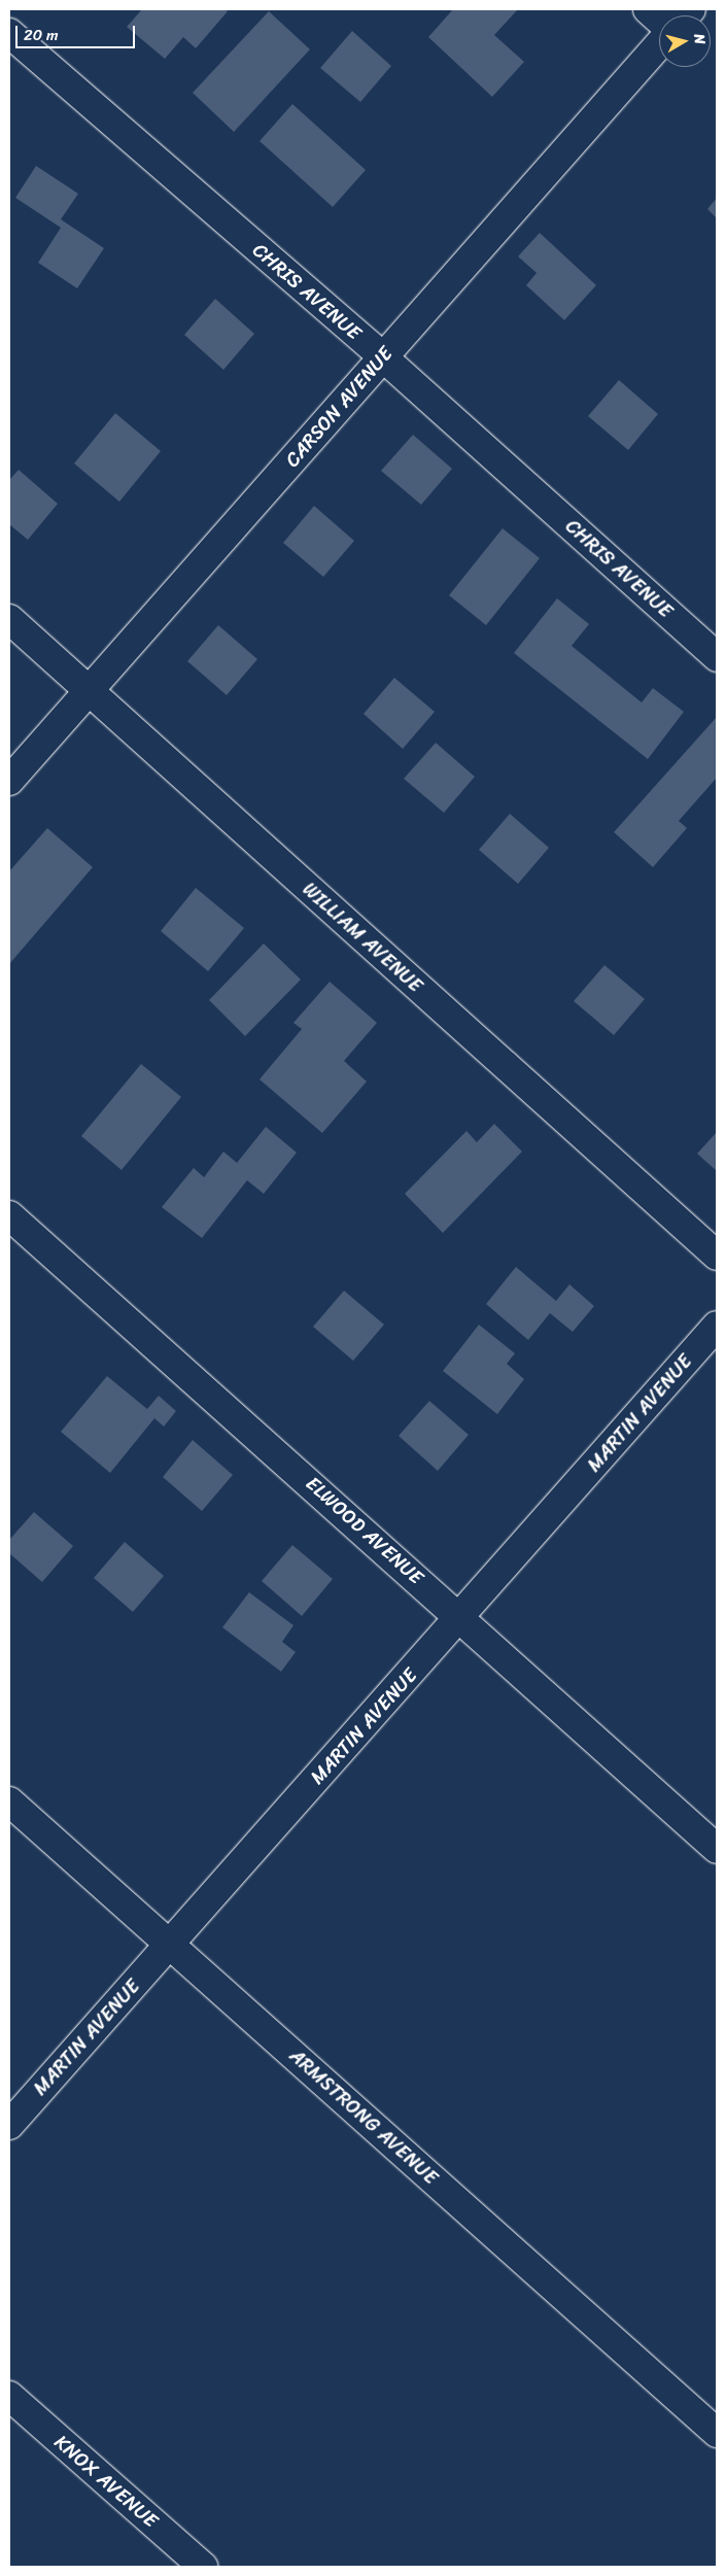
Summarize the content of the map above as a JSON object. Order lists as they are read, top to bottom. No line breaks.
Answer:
{"streets":{"street":["CHRIS AVENUE","CARSON AVENUE","WILLIAM AVENUE","MARTIN AVENUE","ELWOOD AVENUE","ARMSTRONG AVENUE","KNOX AVENUE"]},"crossings":[["CHRIS AVENUE","CARSON AVENUE"],["CARSON AVENUE","WILLIAM AVENUE"],["MARTIN AVENUE","ELWOOD AVENUE"],["MARTIN AVENUE","ARMSTRONG AVENUE"]],"scale_bar":"20 m","north":"right"}
